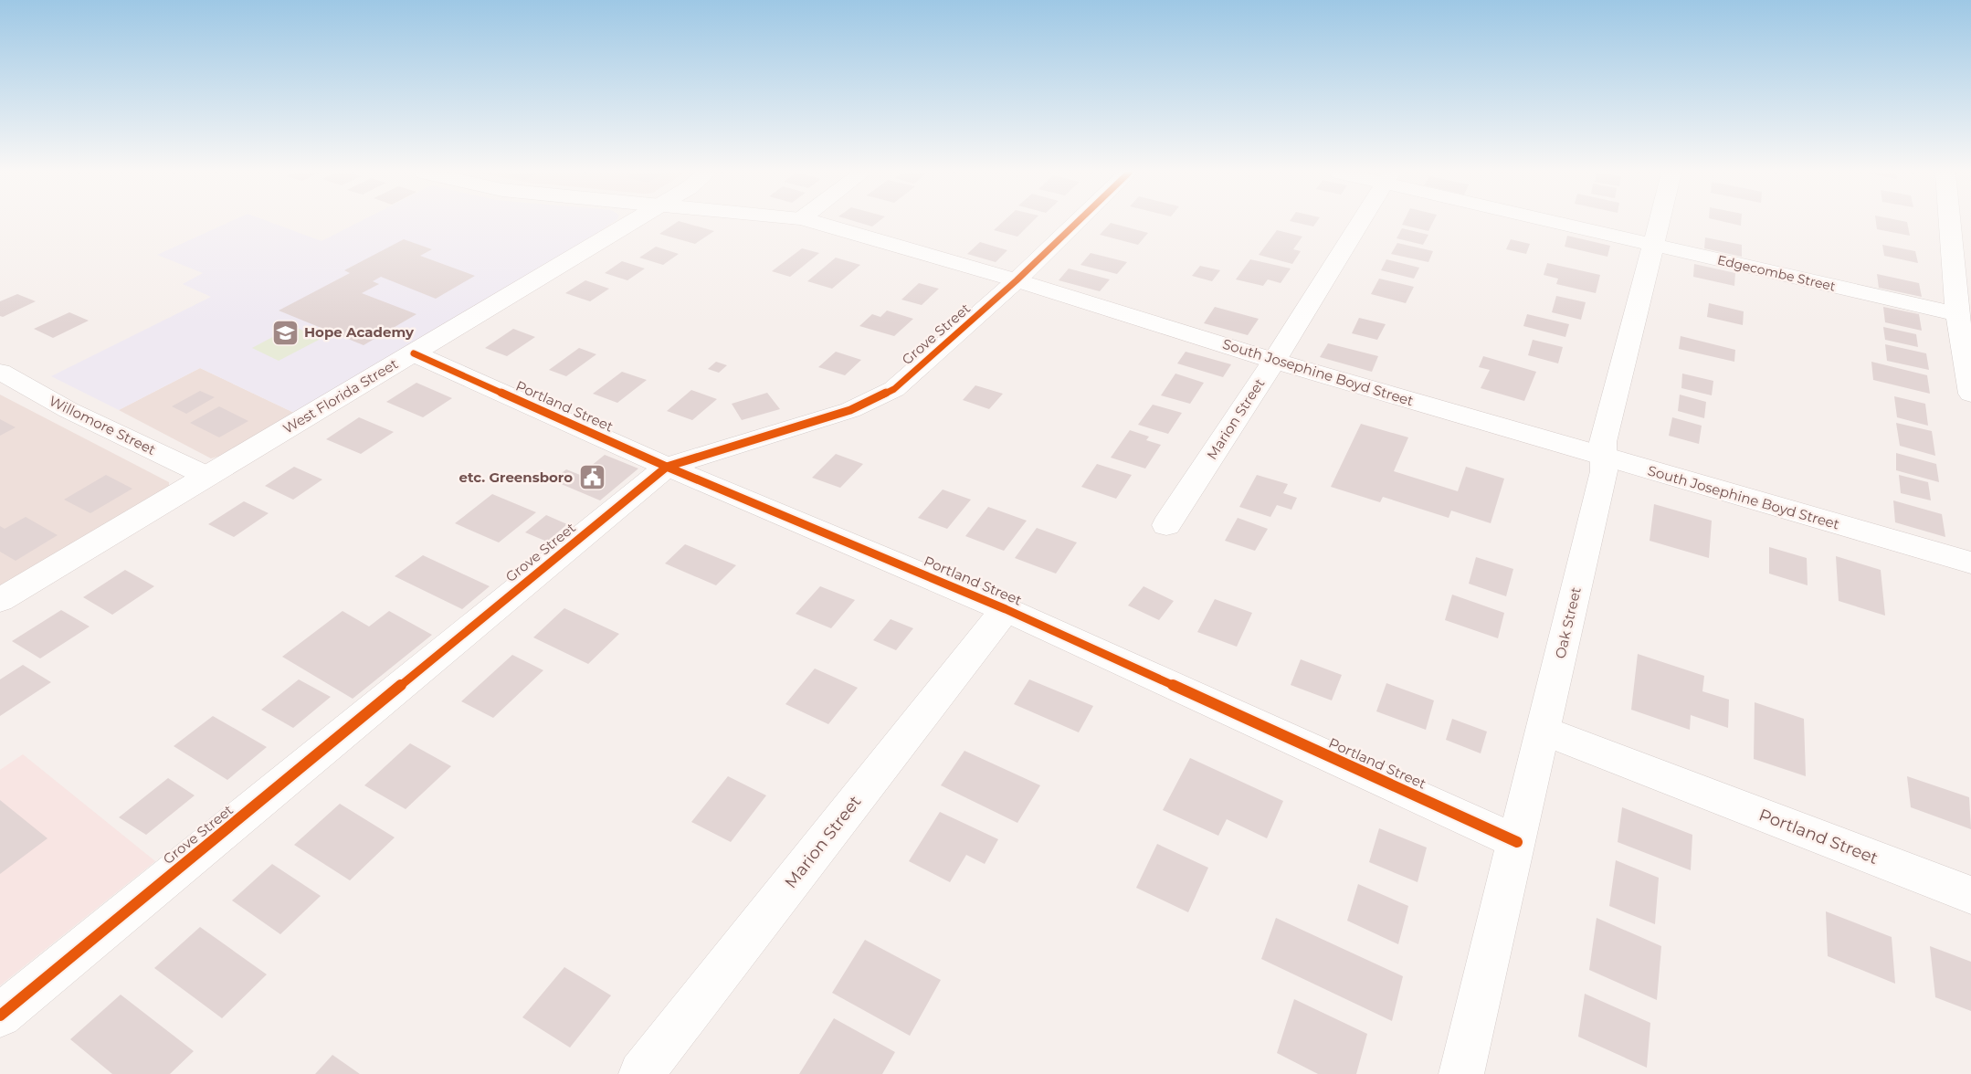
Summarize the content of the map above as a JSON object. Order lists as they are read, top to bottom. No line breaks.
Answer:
{"streets":{"street":["Edgecombe Street","Grove Street","South Josephine Boyd Street","West Florida Street","Portland Street","Marion Street","Willomore Street","Oak Street"]},"crossings":[["Edgecombe Street","Oak Street"],["Grove Street","South Josephine Boyd Street"],["Grove Street","Portland Street"],["South Josephine Boyd Street","Marion Street"],["South Josephine Boyd Street","Oak Street"],["West Florida Street","Portland Street"],["West Florida Street","Willomore Street"],["Portland Street","Marion Street"],["Portland Street","Oak Street"]],"places":{"school or university":["Hope Academy"],"public building":["etc. Greensboro"]}}
